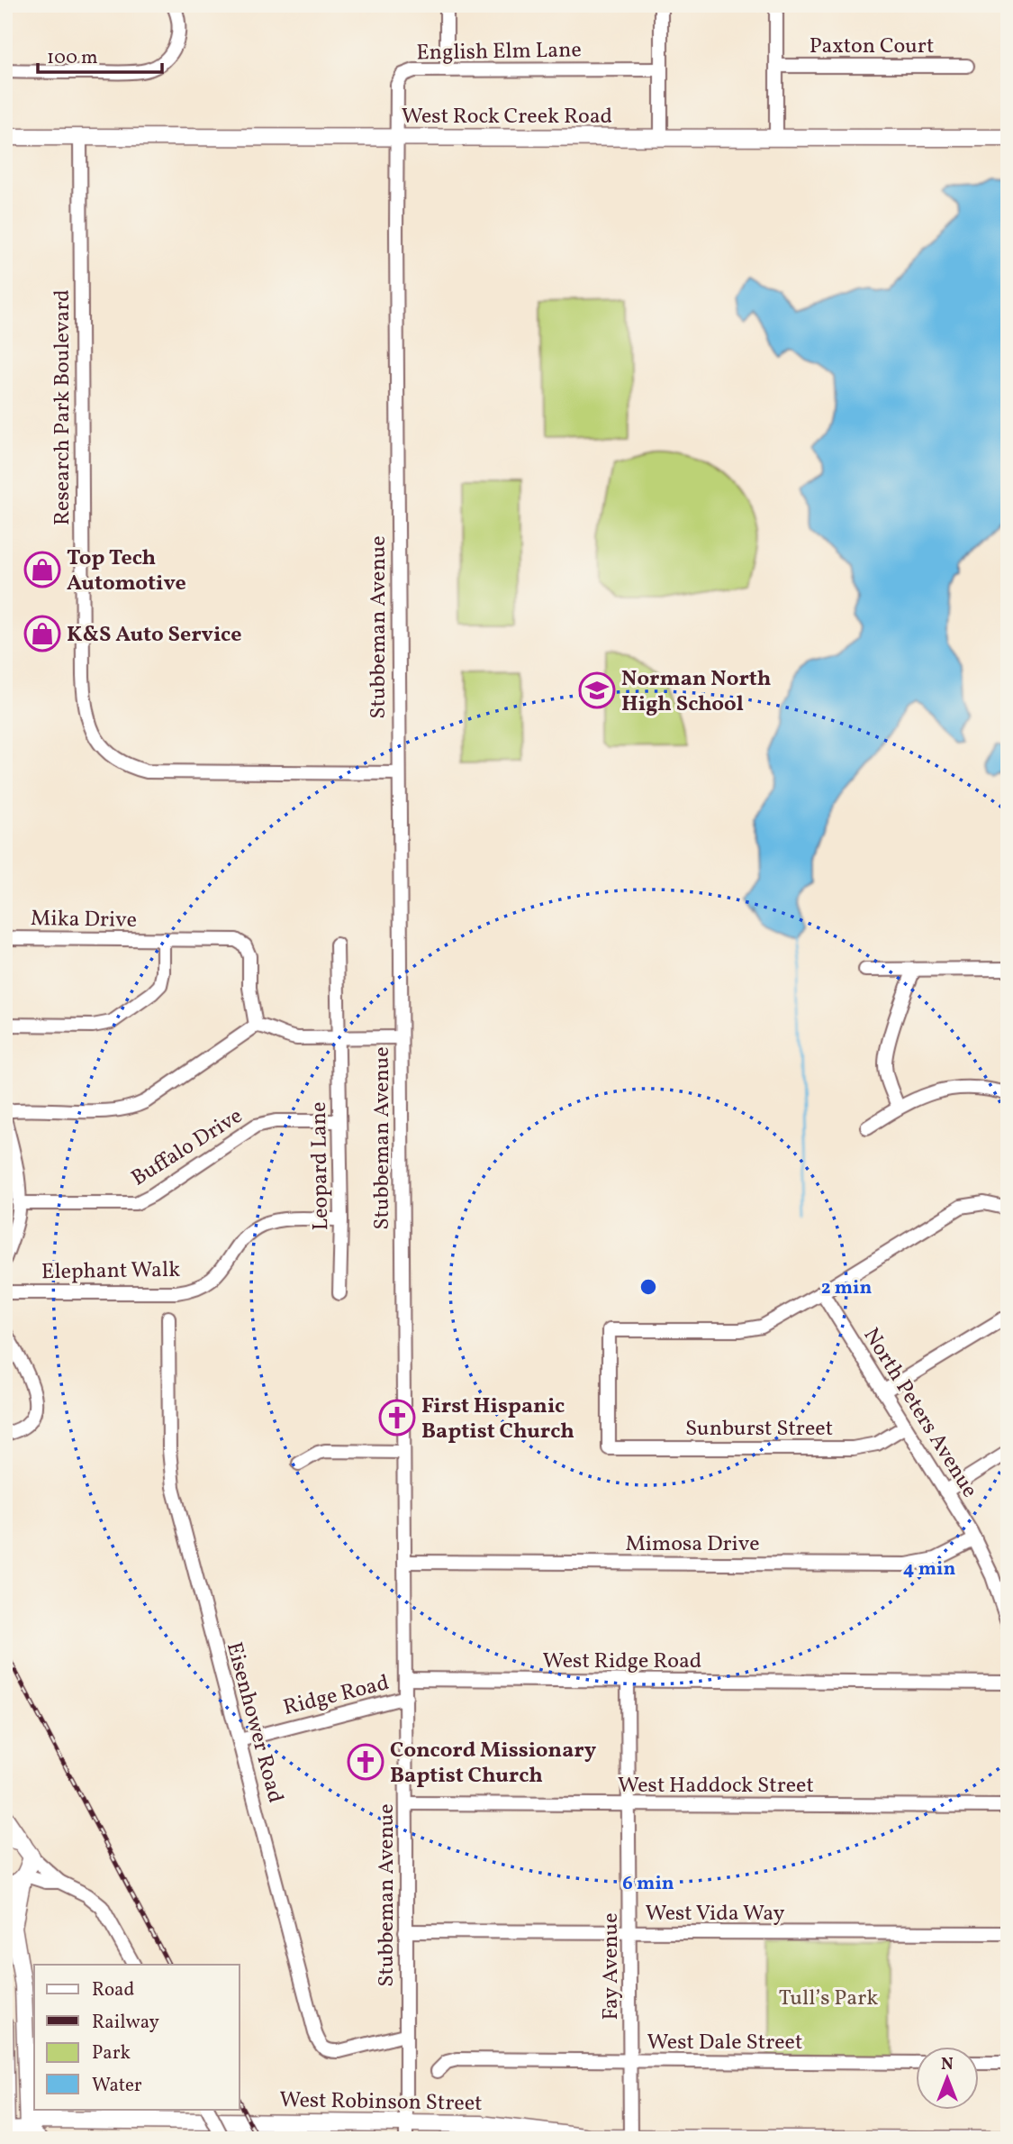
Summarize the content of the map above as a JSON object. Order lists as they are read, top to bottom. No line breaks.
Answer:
{"streets":{"main road":["West Rock Creek Road","West Robinson Street"],"street":["Paxton Court","English Elm Lane","Research Park Boulevard","Stubbeman Avenue","Mika Drive","Buffalo Drive","Leopard Lane","Elephant Walk","North Peters Avenue","Sunburst Street","Mimosa Drive","West Ridge Road","Ridge Road","Eisenhower Road","West Haddock Street","West Vida Way","Fay Avenue","West Dale Street"]},"crossings":[["English Elm Lane","West Rock Creek Road"],["English Elm Lane","Stubbeman Avenue"],["West Rock Creek Road","Research Park Boulevard"],["West Rock Creek Road","Stubbeman Avenue"],["Research Park Boulevard","Stubbeman Avenue"],["Stubbeman Avenue","Mimosa Drive"],["Stubbeman Avenue","West Ridge Road"],["Stubbeman Avenue","Ridge Road"],["Stubbeman Avenue","Eisenhower Road"],["Stubbeman Avenue","West Haddock Street"],["Stubbeman Avenue","West Vida Way"],["Stubbeman Avenue","West Robinson Street"],["Buffalo Drive","Leopard Lane"],["Leopard Lane","Elephant Walk"],["North Peters Avenue","Sunburst Street"],["North Peters Avenue","Mimosa Drive"],["West Ridge Road","Fay Avenue"],["Ridge Road","Eisenhower Road"],["West Haddock Street","Fay Avenue"],["West Vida Way","Fay Avenue"],["Fay Avenue","West Dale Street"],["Fay Avenue","West Robinson Street"]],"parks":["Tull’s Park"],"places":{"shop":["Top Tech Automotive","K&S Auto Service"],"school or university":["Norman North High School"],"church":["First Hispanic Baptist Church","Concord Missionary Baptist Church"]},"legend":["Road","Railway","Park","Water"],"scale_bar":"100 m","north":"top","rings":["2 min","4 min","6 min"]}
